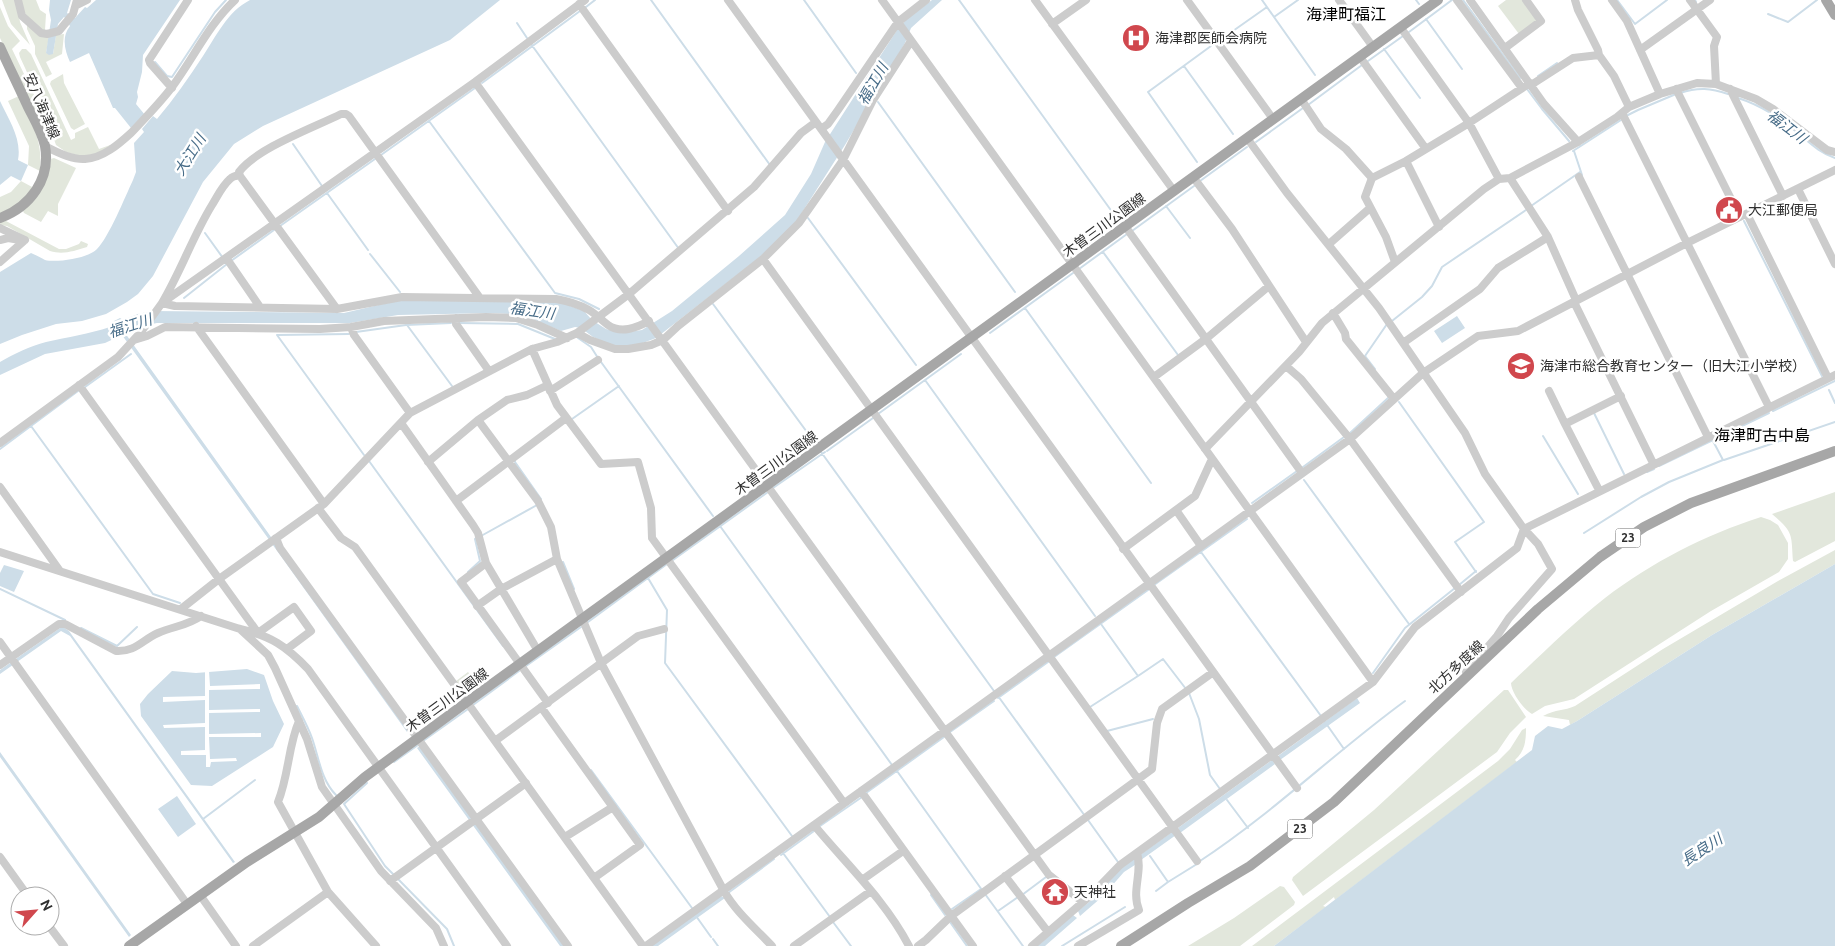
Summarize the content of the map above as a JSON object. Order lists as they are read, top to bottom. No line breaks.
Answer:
{"streets":{"main road":["安八海津線","木曽三川公園線","23","北方多度線"]},"districts":["海津町福江","海津町古中島"],"water":["福江川","大江川","長良川"],"places":{"hospital":["海津郡医師会病院"],"public building":["大江郵便局"],"school or university":["海津市総合教育センター（旧大江小学校）"],"temple":["天神社"]},"north":"top right"}
